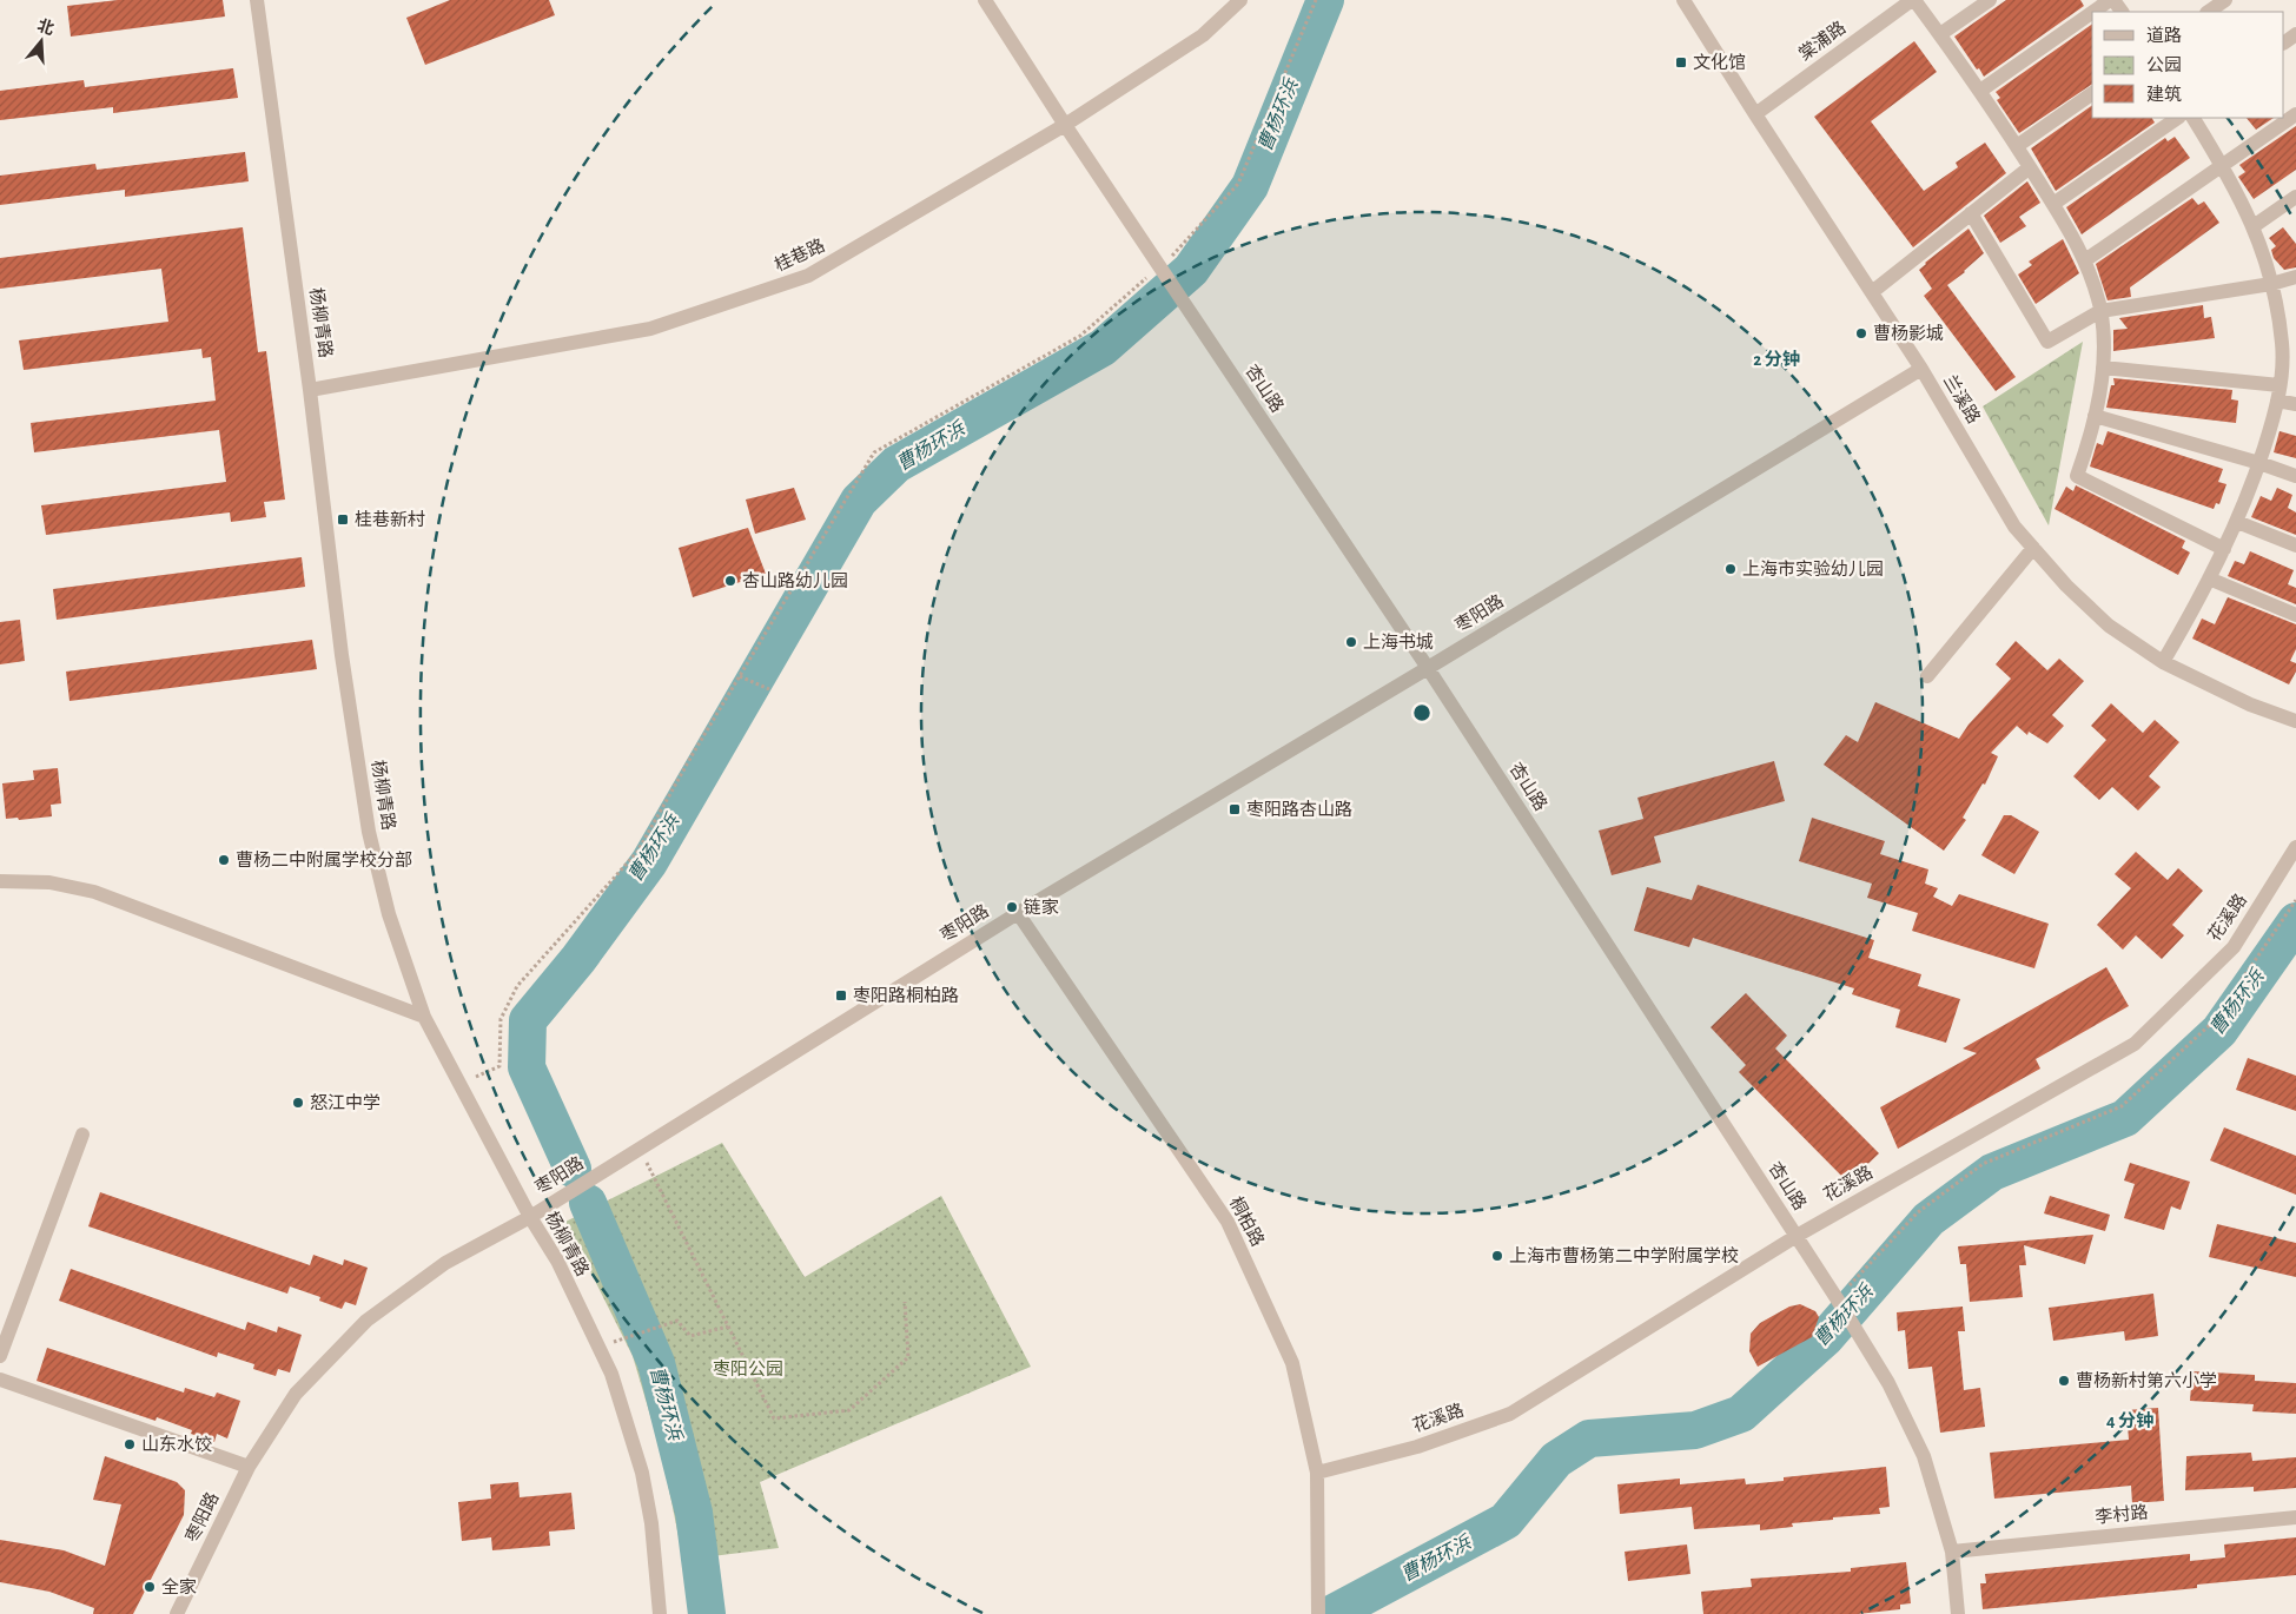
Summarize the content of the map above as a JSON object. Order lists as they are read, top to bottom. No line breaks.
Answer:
{"streets":{"street":["棠浦路","桂巷路","杨柳青路","杏山路","兰溪路","枣阳路","花溪路","桐柏路","李村路"]},"crossings":[["棠浦路","兰溪路"],["桂巷路","杨柳青路"],["杨柳青路","枣阳路"],["杏山路","枣阳路"],["杏山路","花溪路"],["杏山路","李村路"],["兰溪路","枣阳路"],["枣阳路","桐柏路"],["花溪路","桐柏路"]],"water":["曹杨环浜"],"parks":["枣阳公园"],"places":{"transit":["文化馆","桂巷新村","枣阳路杏山路","枣阳路桐柏路"],"other":["曹杨影城","上海市实验幼儿园","杏山路幼儿园","上海书城","曹杨二中附属学校分部","链家","怒江中学","上海市曹杨第二中学附属学校","曹杨新村第六小学","山东水饺","全家"]},"legend":["道路","公园","建筑"],"north":"top","rings":["2 分钟","4 分钟"]}
